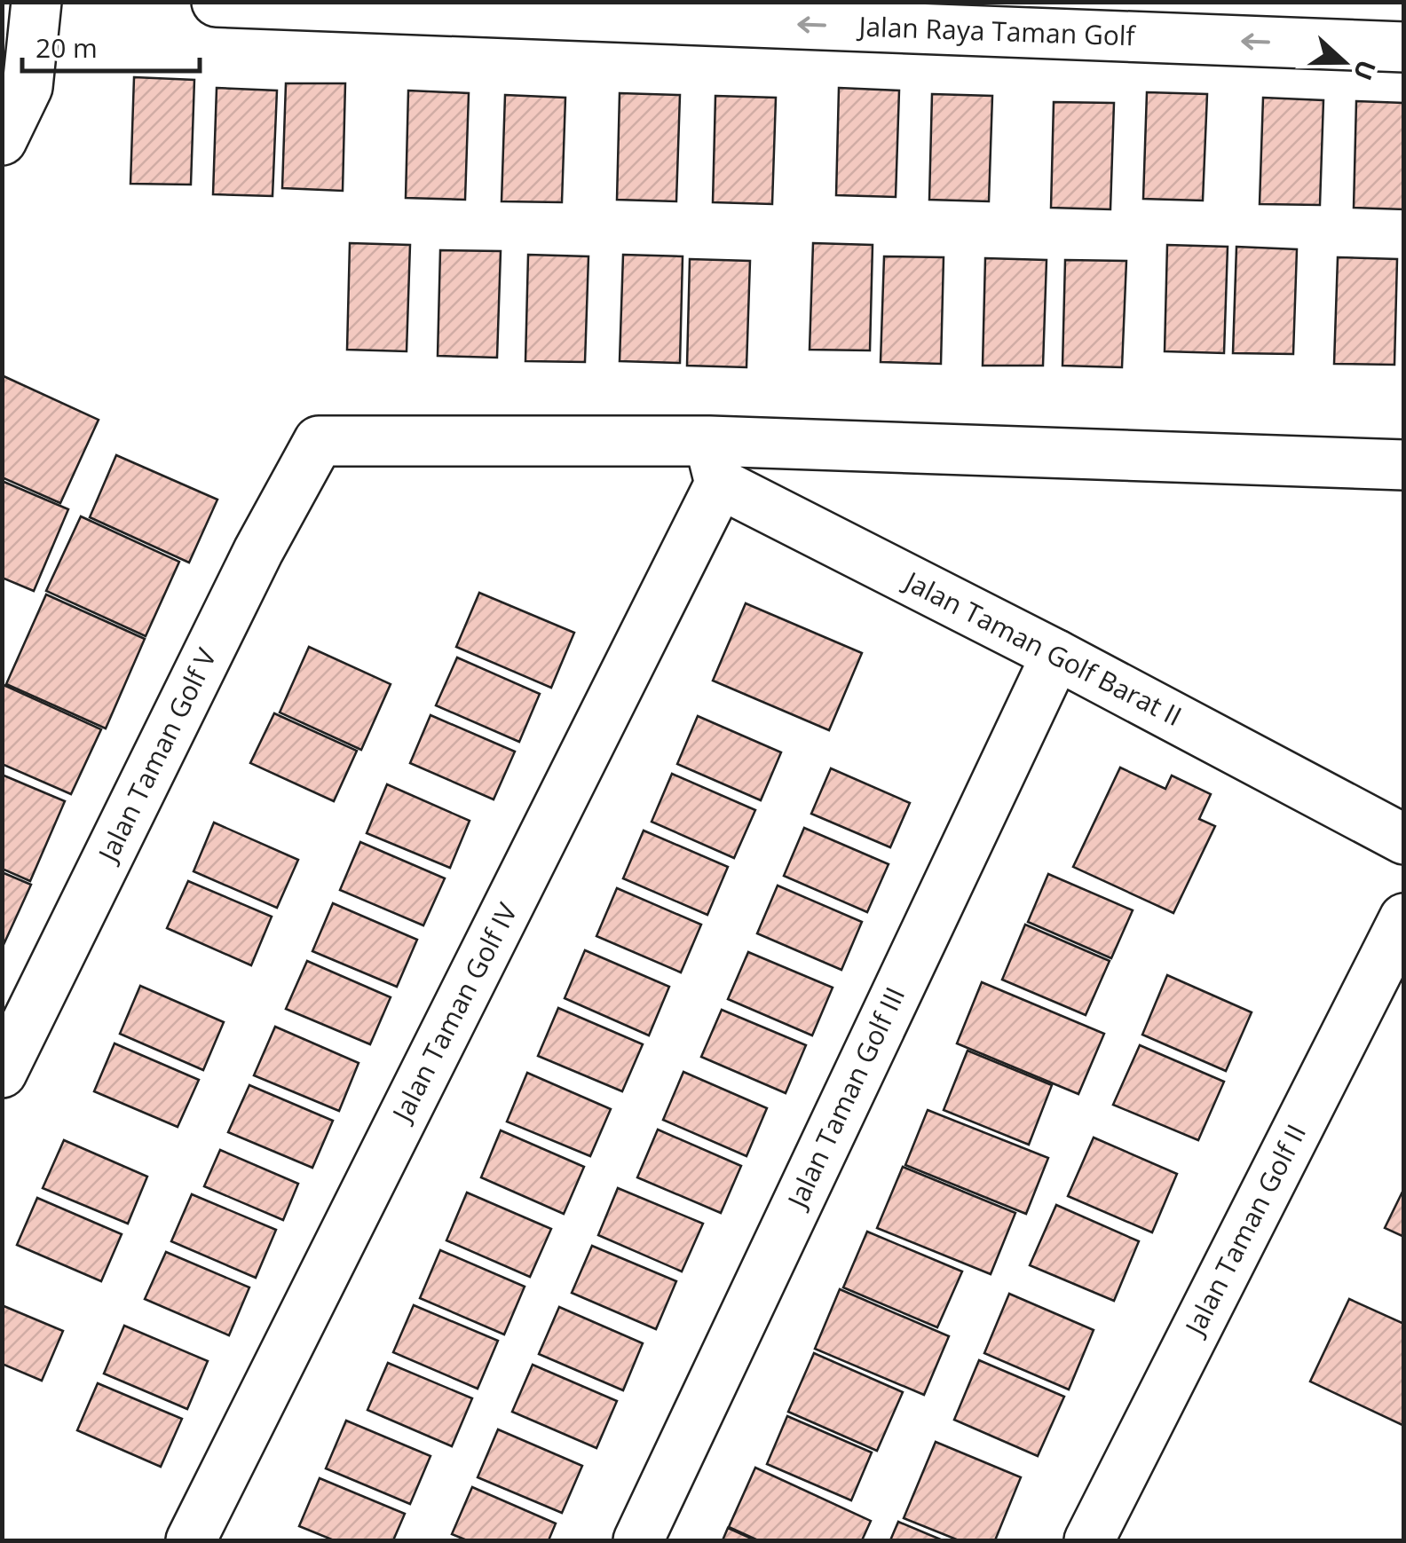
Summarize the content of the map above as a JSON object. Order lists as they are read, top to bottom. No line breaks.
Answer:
{"streets":{"street":["Jalan Raya Taman Golf","Jalan Taman Golf Barat II","Jalan Taman Golf V","Jalan Taman Golf IV","Jalan Taman Golf III","Jalan Taman Golf II"]},"crossings":[["Jalan Taman Golf Barat II","Jalan Taman Golf V"],["Jalan Taman Golf Barat II","Jalan Taman Golf IV"],["Jalan Taman Golf Barat II","Jalan Taman Golf III"]],"one_way":["Jalan Raya Taman Golf"],"scale_bar":"20 m","north":"right"}
